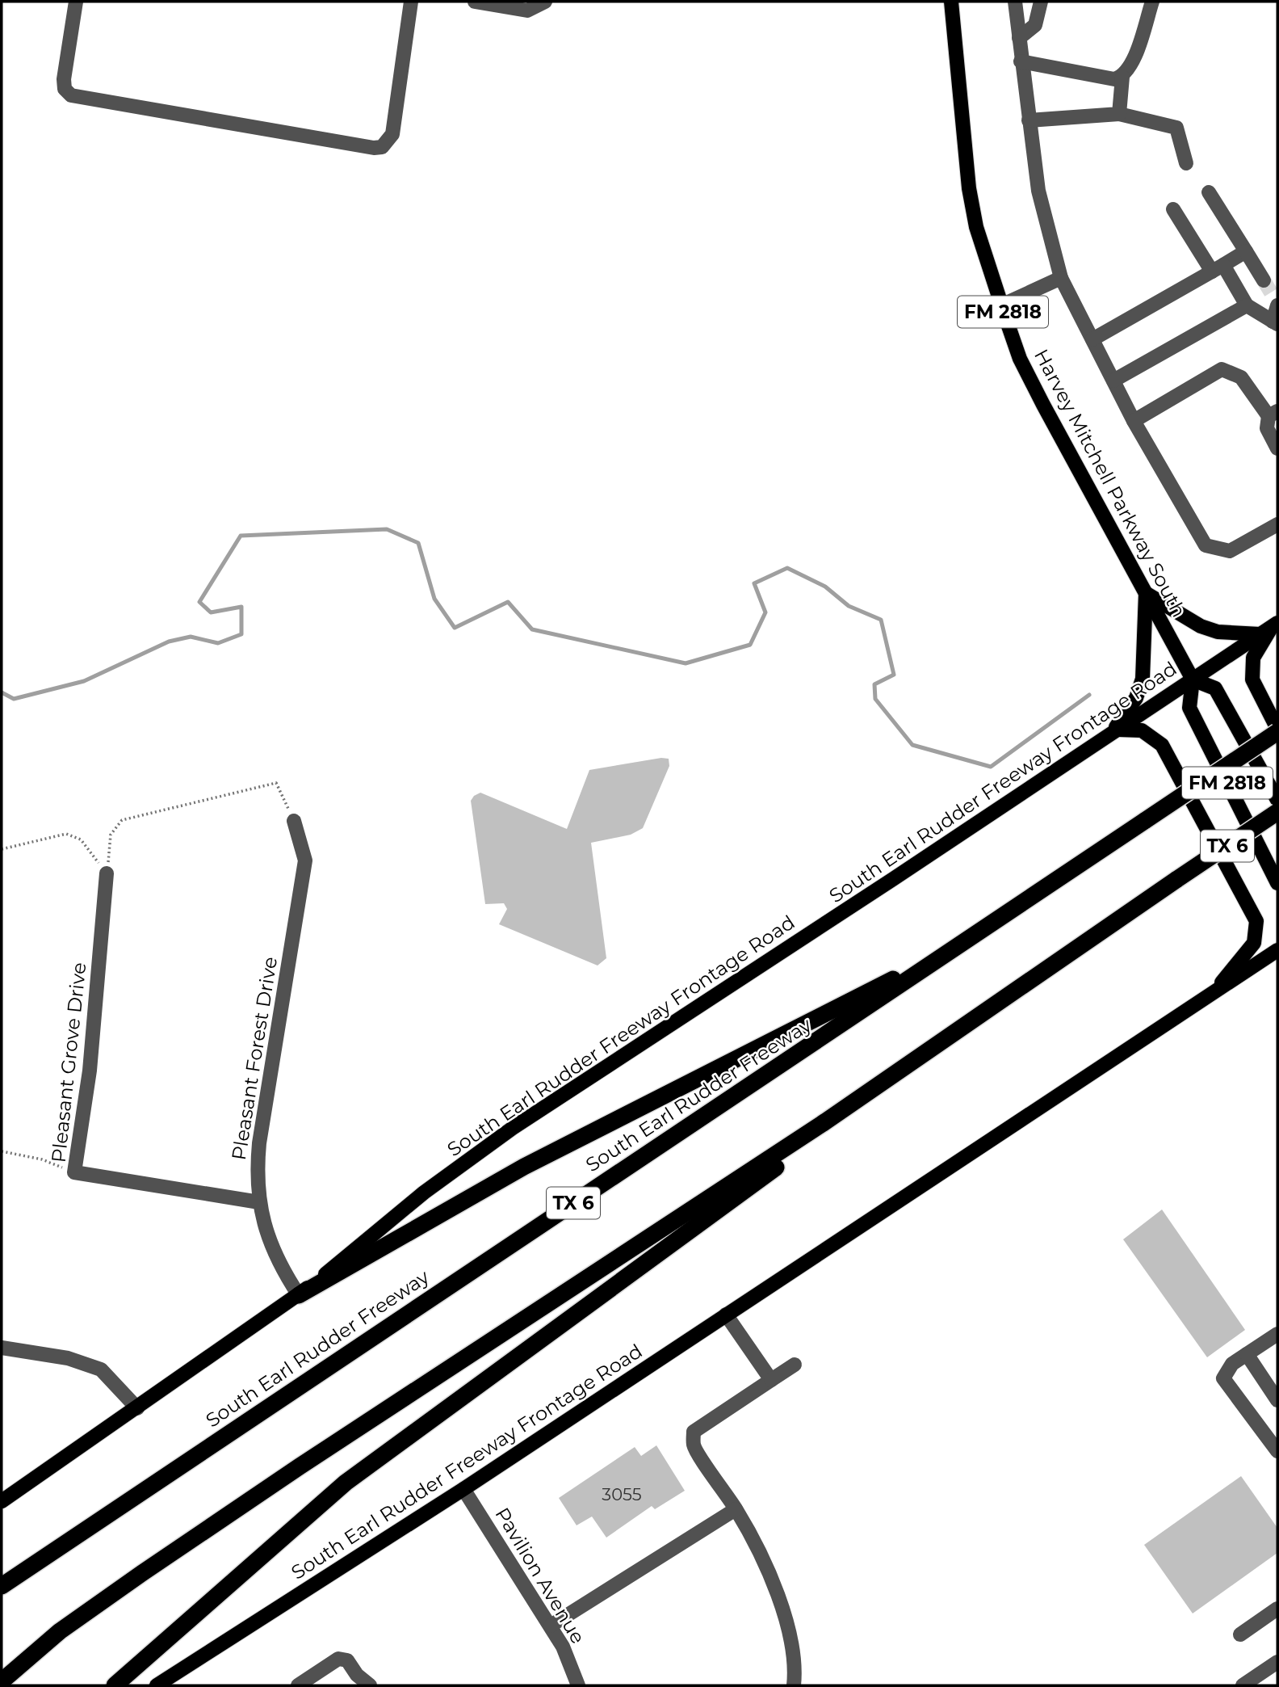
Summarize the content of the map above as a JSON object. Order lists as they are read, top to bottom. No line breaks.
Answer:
{"streets":{"highway":["TX 6","South Earl Rudder Freeway"],"main road":["FM 2818","Harvey Mitchell Parkway South","South Earl Rudder Freeway Frontage Road"],"street":["Pleasant Forest Drive","Pleasant Grove Drive","Pavilion Avenue"]},"crossings":[["FM 2818","Harvey Mitchell Parkway South"],["FM 2818","South Earl Rudder Freeway Frontage Road"],["Harvey Mitchell Parkway South","South Earl Rudder Freeway Frontage Road"],["South Earl Rudder Freeway Frontage Road","Pleasant Forest Drive"],["South Earl Rudder Freeway Frontage Road","Pavilion Avenue"],["Pleasant Forest Drive","Pleasant Grove Drive"]],"house_numbers":["3055"]}
